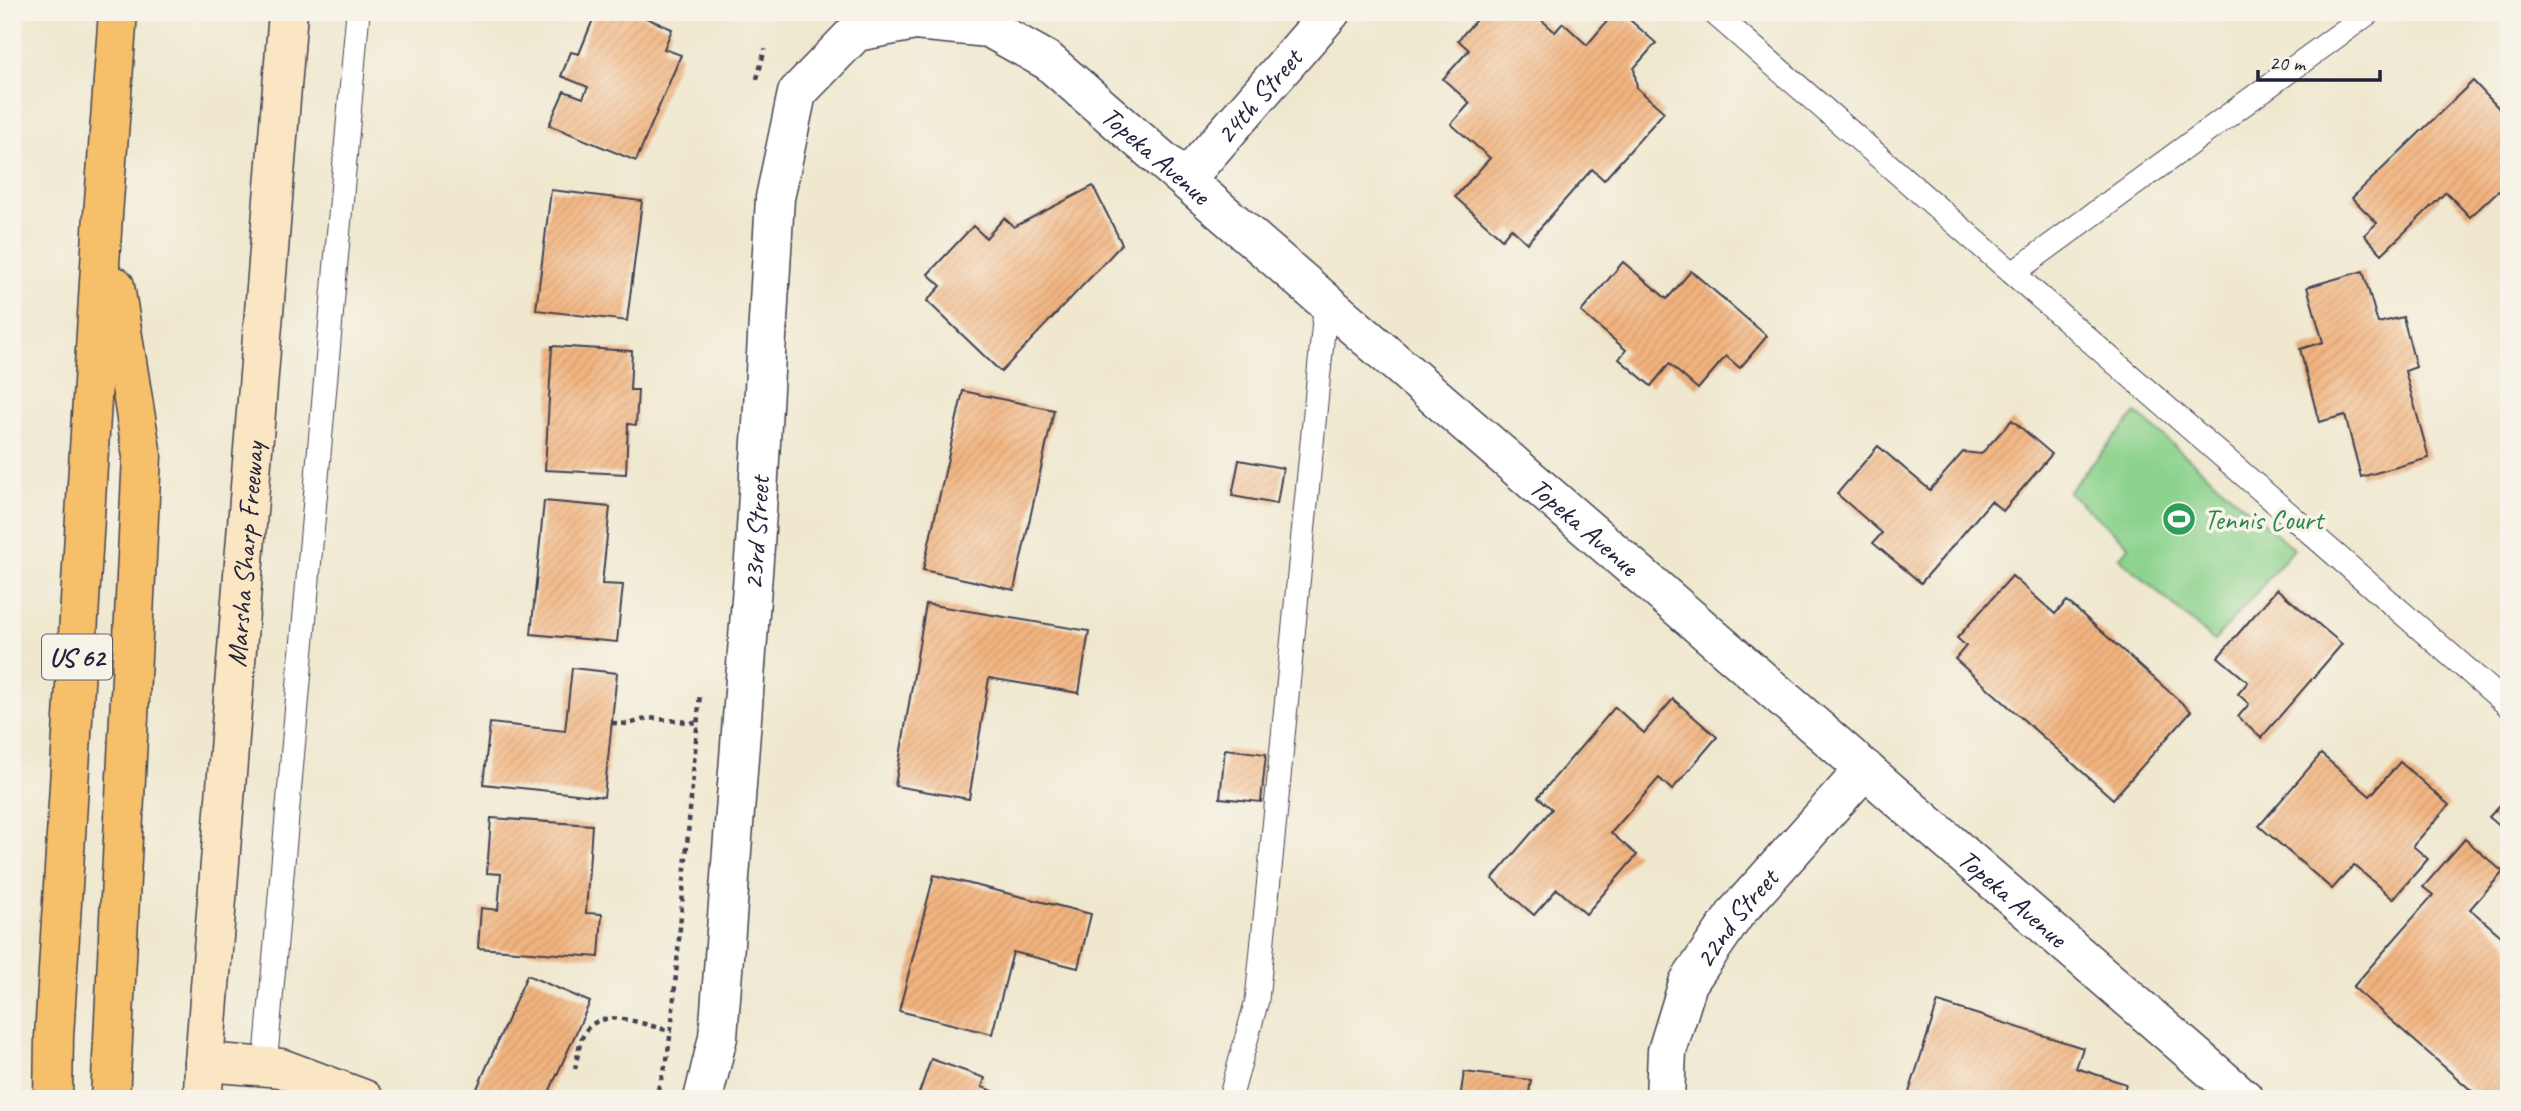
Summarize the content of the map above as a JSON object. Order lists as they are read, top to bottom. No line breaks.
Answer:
{"streets":{"highway":["US 62"],"main road":["Marsha Sharp Freeway"],"street":["24th Street","Topeka Avenue","23rd Street","22nd Street"]},"crossings":[["24th Street","Topeka Avenue"],["Topeka Avenue","23rd Street"],["Topeka Avenue","22nd Street"]],"places":{"sports":["Tennis Court"]},"scale_bar":"20 m"}
